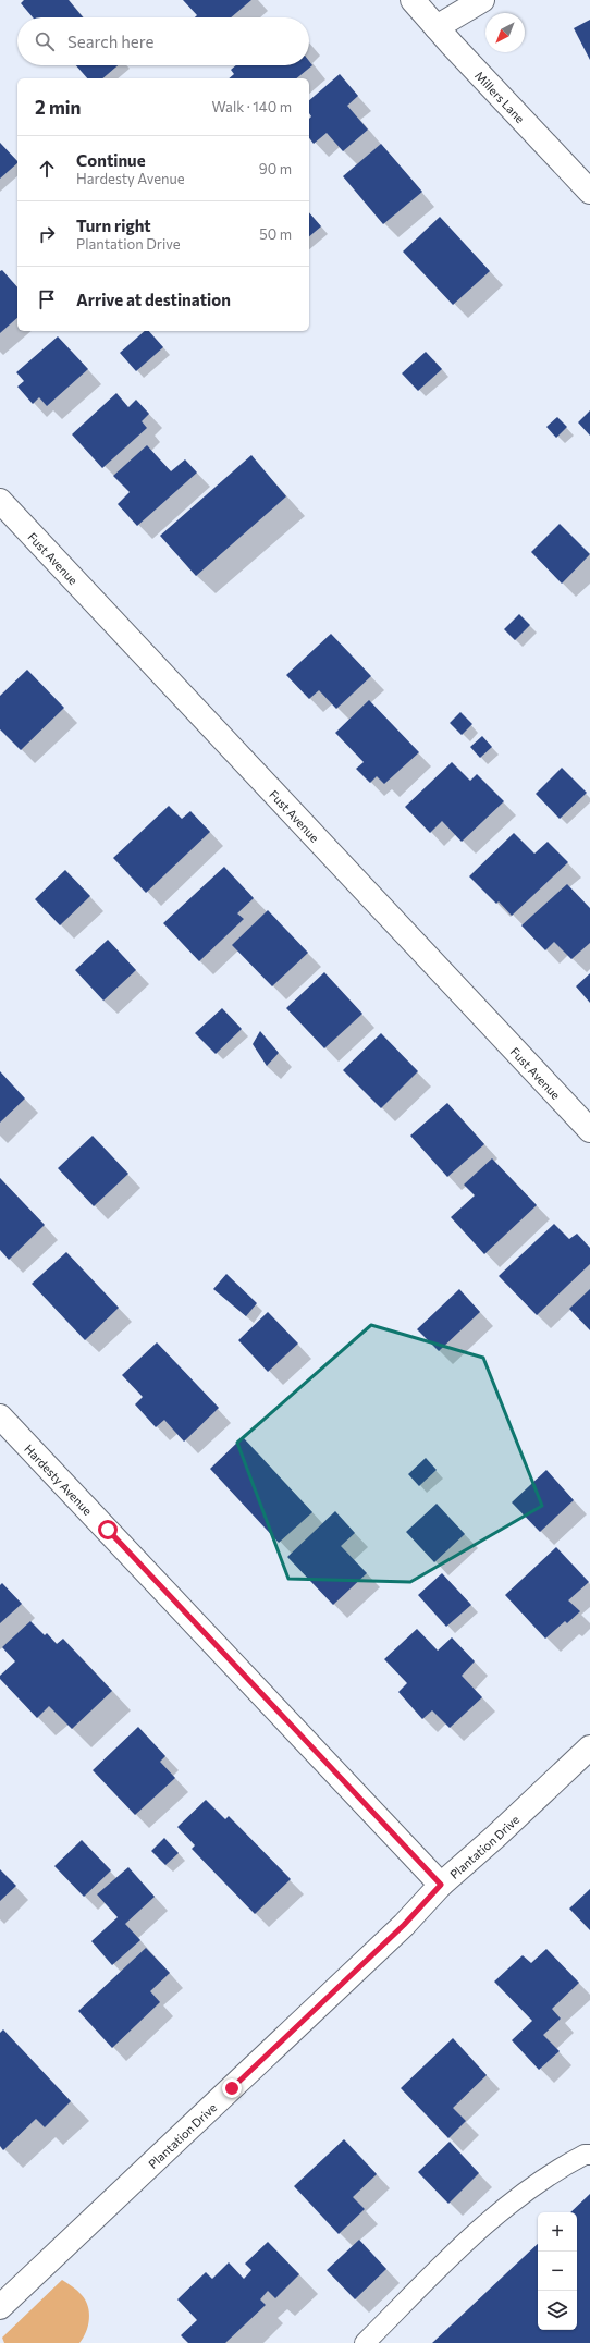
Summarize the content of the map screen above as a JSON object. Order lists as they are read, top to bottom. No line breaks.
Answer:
{"streets":{"street":["Millers Lane","Fust Avenue","Hardesty Avenue","Plantation Drive"]},"crossings":[["Hardesty Avenue","Plantation Drive"]],"north":"bottom left","page":{"search":"Search here","heading":["2 min","Walk · 140 m"],"list":[["Continue","Hardesty Avenue","90 m"],["Turn right","Plantation Drive","50 m"],"Arrive at destination"],"map_buttons":["+","−"]}}
